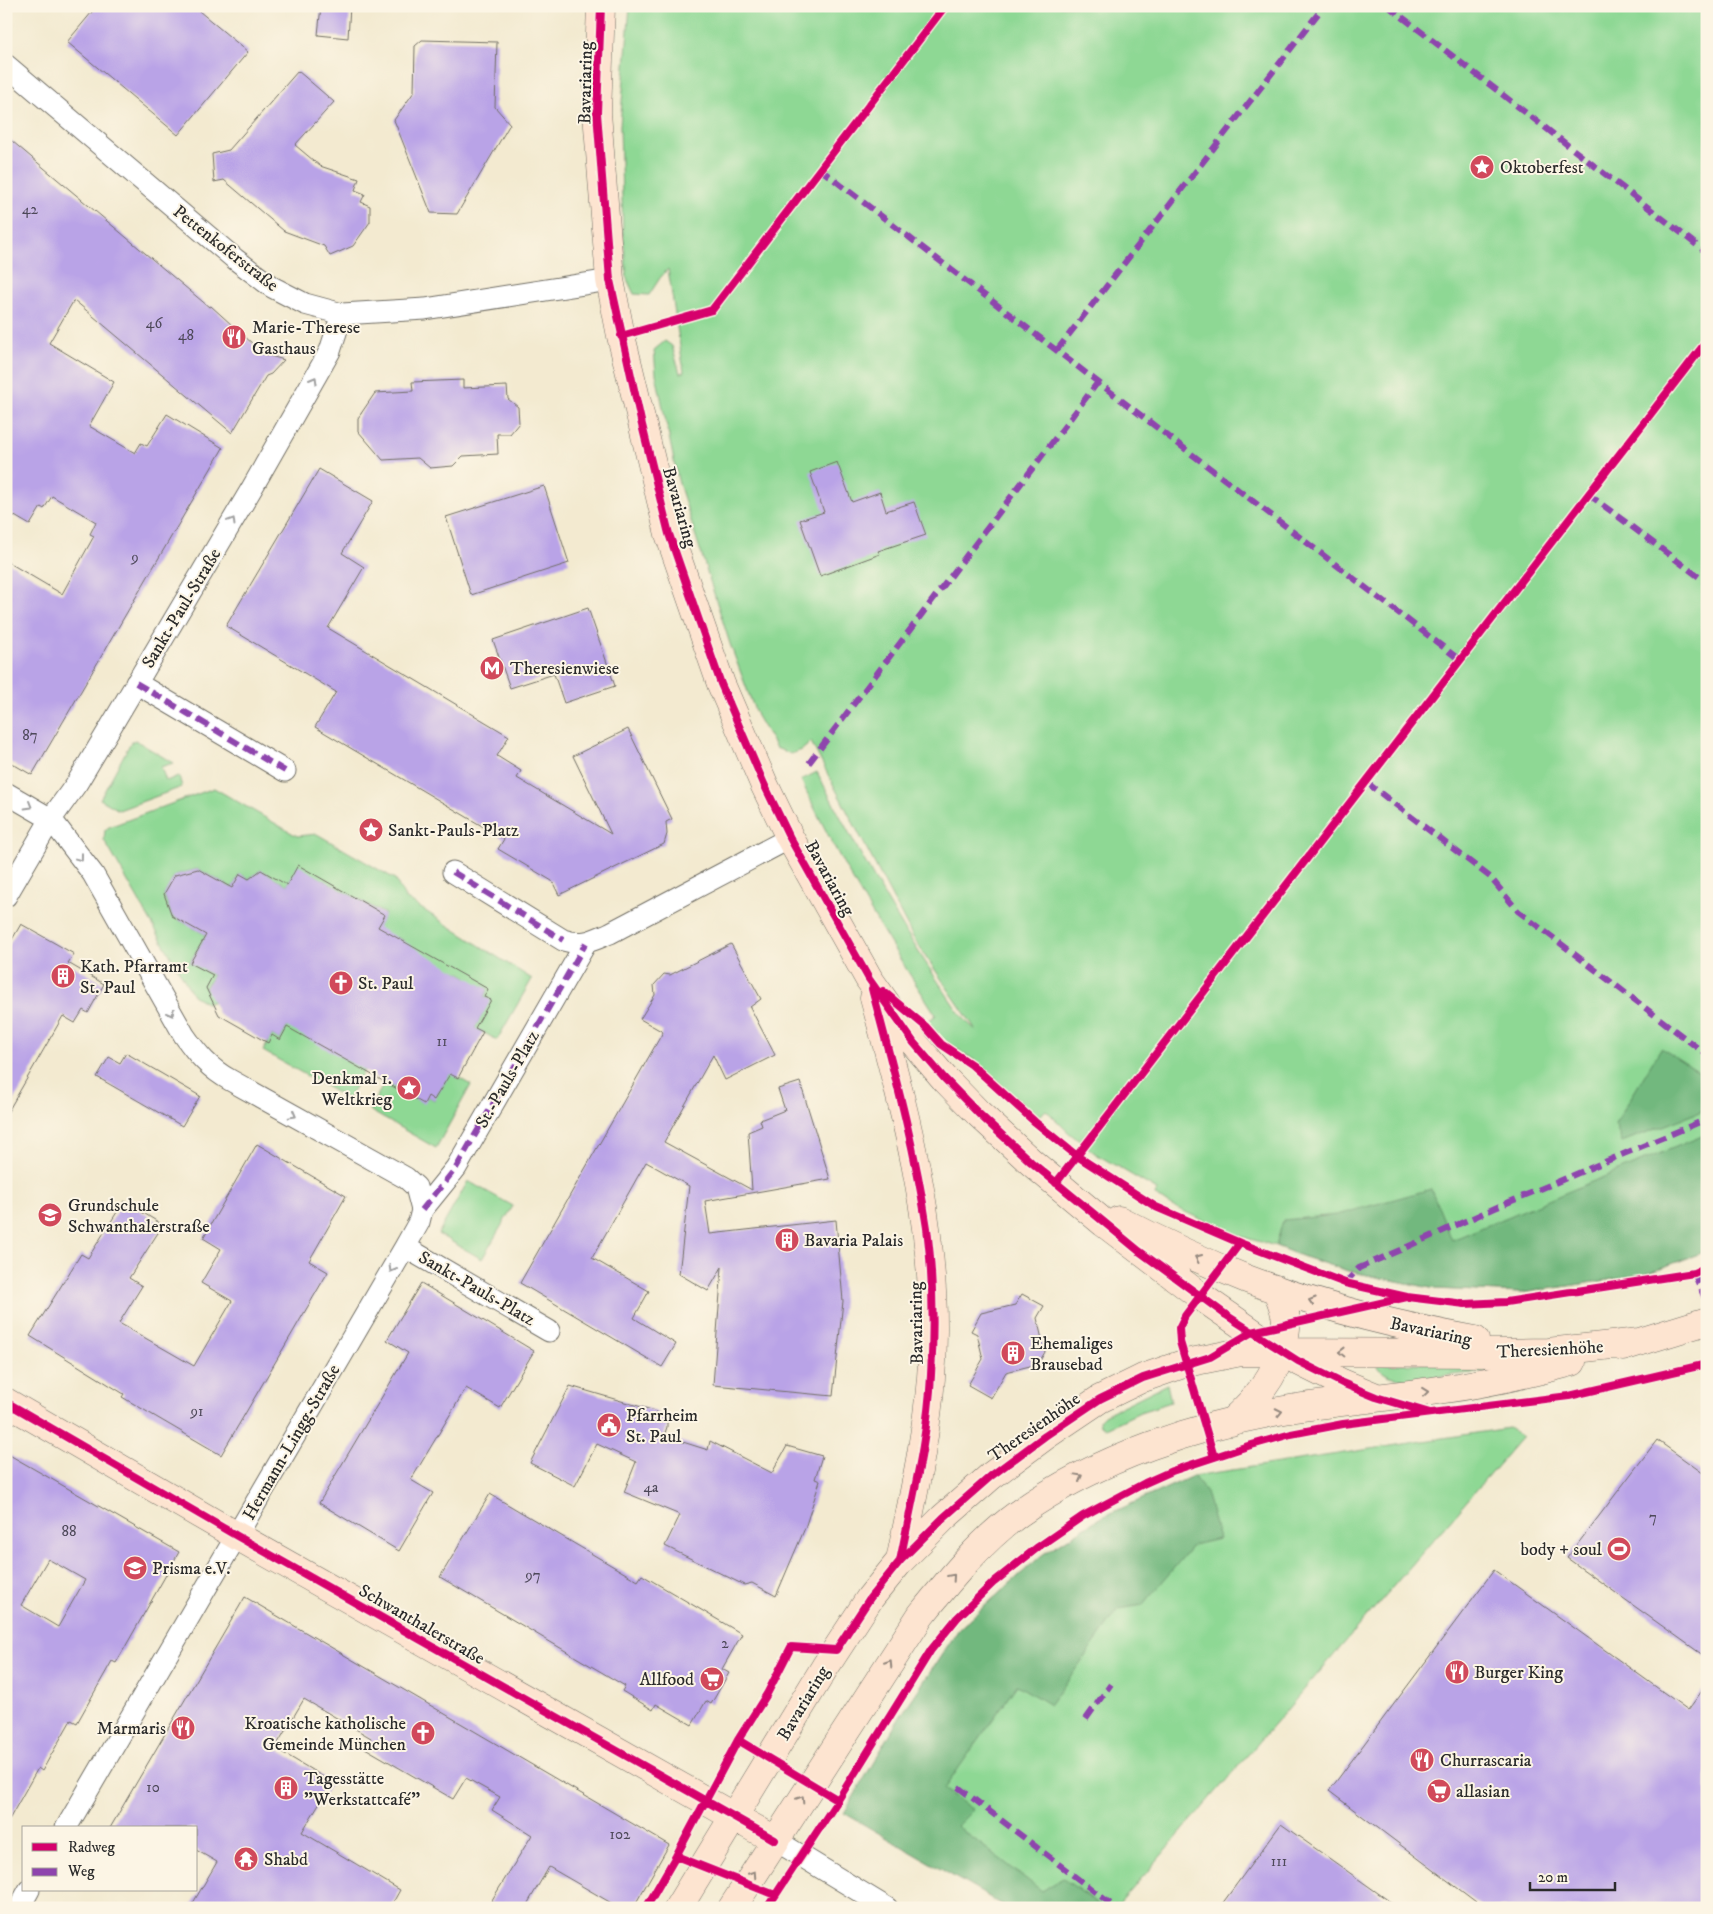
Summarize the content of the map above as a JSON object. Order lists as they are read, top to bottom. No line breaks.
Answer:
{"streets":{"main road":["Bavariaring","Theresienhöhe","Schwanthalerstraße"],"street":["Pettenkoferstraße","Sankt-Paul-Straße","St.-Pauls-Platz","Sankt-Pauls-Platz","Hermann-Lingg-Straße"]},"crossings":[["Bavariaring","Pettenkoferstraße"],["Bavariaring","Theresienhöhe"],["Bavariaring","Schwanthalerstraße"],["Pettenkoferstraße","Sankt-Paul-Straße"],["St.-Pauls-Platz","Hermann-Lingg-Straße"],["Sankt-Pauls-Platz","Hermann-Lingg-Straße"],["Theresienhöhe","Schwanthalerstraße"],["Hermann-Lingg-Straße","Schwanthalerstraße"]],"one_way":["Sankt-Paul-Straße","Hermann-Lingg-Straße"],"places":{"place":["Oktoberfest","Sankt-Pauls-Platz","Denkmal 1. Weltkrieg"],"restaurant":["Marie-Therese Gasthaus","Burger King","Marmaris","Churrascaria"],"metro station":["Theresienwiese"],"building":["Kath. Pfarramt St. Paul","Bavaria Palais","Ehemaliges Brausebad","Tagesstätte \"Werkstattcafé\""],"church":["St. Paul","Kroatische katholische Gemeinde München"],"school or university":["Grundschule Schwanthalerstraße","Prisma e.V."],"public building":["Pfarrheim St. Paul"],"sports":["body + soul"],"supermarket":["Allfood","allasian"],"temple":["Shabd"]},"house_numbers":["42","46","48","9","87","11","91","4a","7","88","97","2","10","102","111"],"legend":["Radweg","Weg"],"scale_bar":"20 m"}
